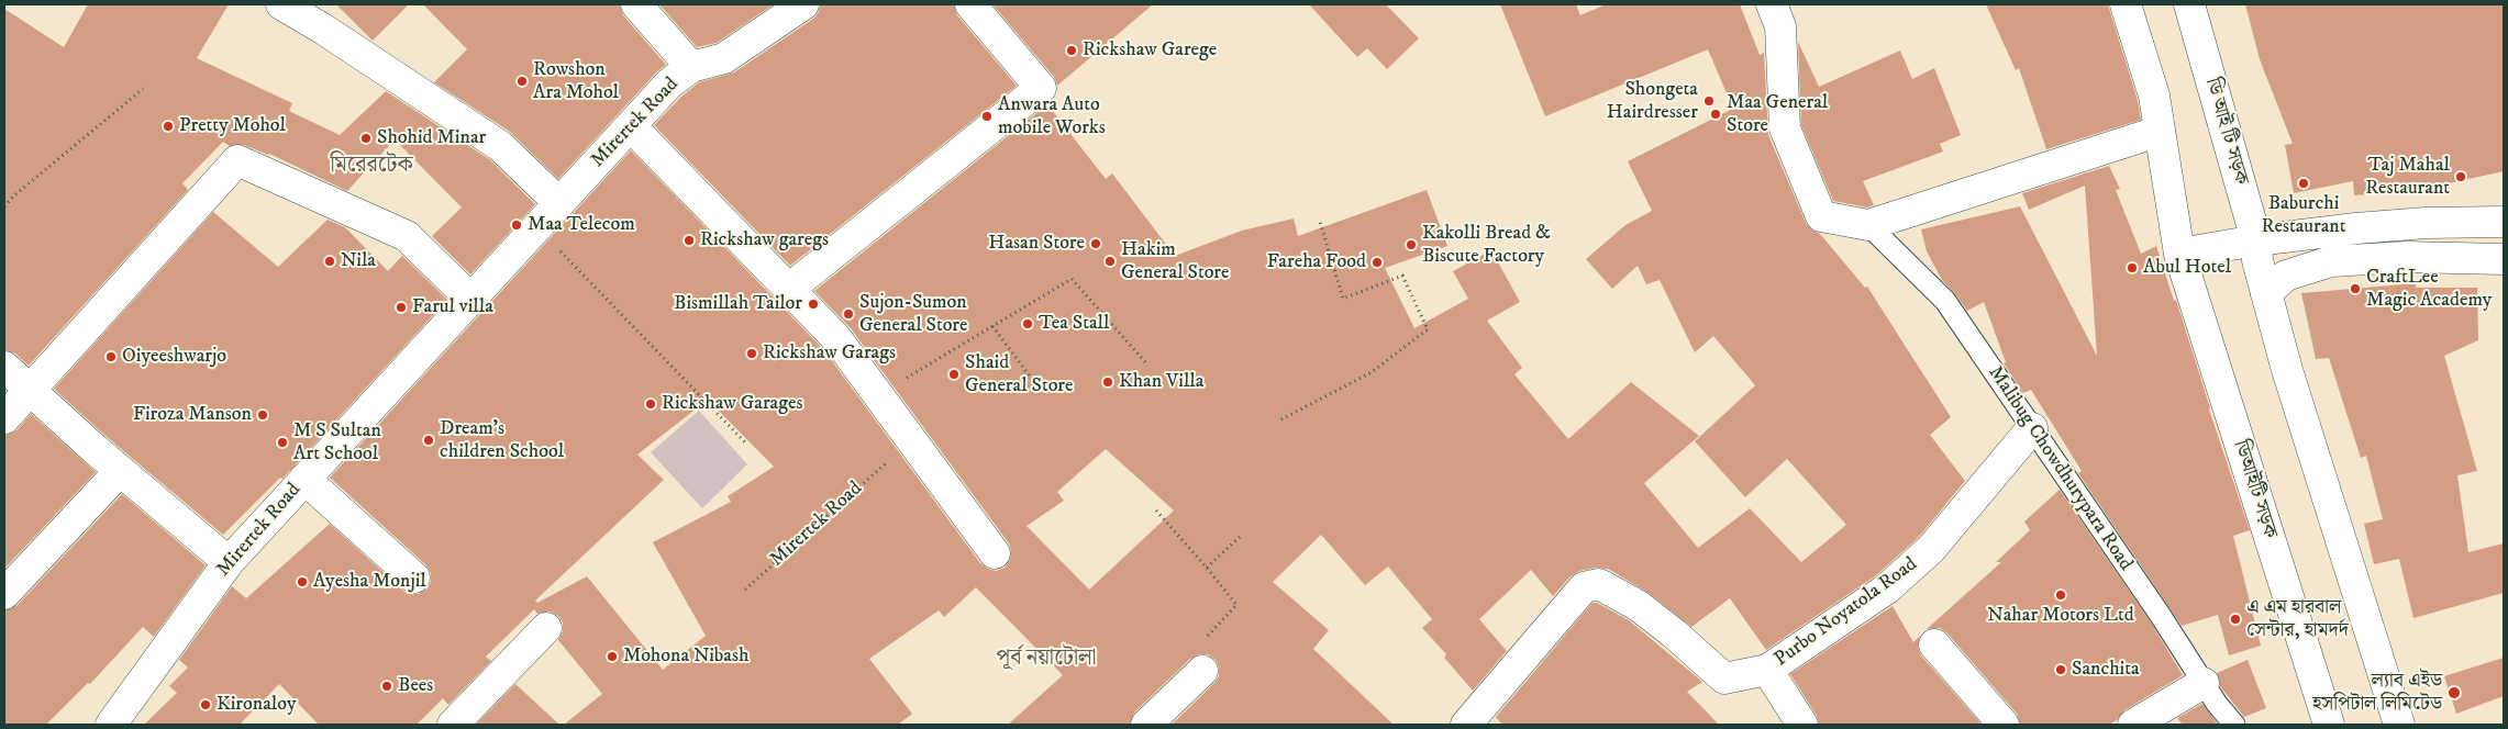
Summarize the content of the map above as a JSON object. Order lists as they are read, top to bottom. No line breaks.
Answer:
{"streets":{"street":["Mirertek Road","ডি আই টি সড়ক","ডিআইটি সড়ক","Purbo Noyatola Road"],"lane":["Malibug Chowdhurypara Road"]},"crossings":[["Malibug Chowdhurypara Road","Purbo Noyatola Road"]],"districts":["মিরেরটেক","পূর্ব নয়াটোলা"],"places":["Rickshaw Garege","Rowshon Ara Mohol","Shongeta Hairdresser","Maa General Store","Anwara Auto mobile Works","Pretty Mohol","Shohid Minar","Taj Mahal Restaurant","Baburchi Restaurant","Maa Telecom","Rickshaw garegs","Hasan Store","Kakolli Bread & Biscute Factory","Nila","Hakim General Store","Fareha Food","Abul Hotel","CraftLee Magic Academy","Bismillah Tailor","Farul villa","Sujon-Sumon General Store","Tea Stall","Rickshaw Garags","Oiyeeshwarjo","Shaid General Store","Khan Villa","Rickshaw Garages","Firoza Manson","Dream's children School","M S Sultan Art School","Ayesha Monjil","Nahar Motors Ltd","এ এম হারবাল সেন্টার, হামদর্দ","Mohona Nibash","Sanchita","Bees","ল্যাব এইড হসপিটাল লিমিটেড","Kironaloy"]}
